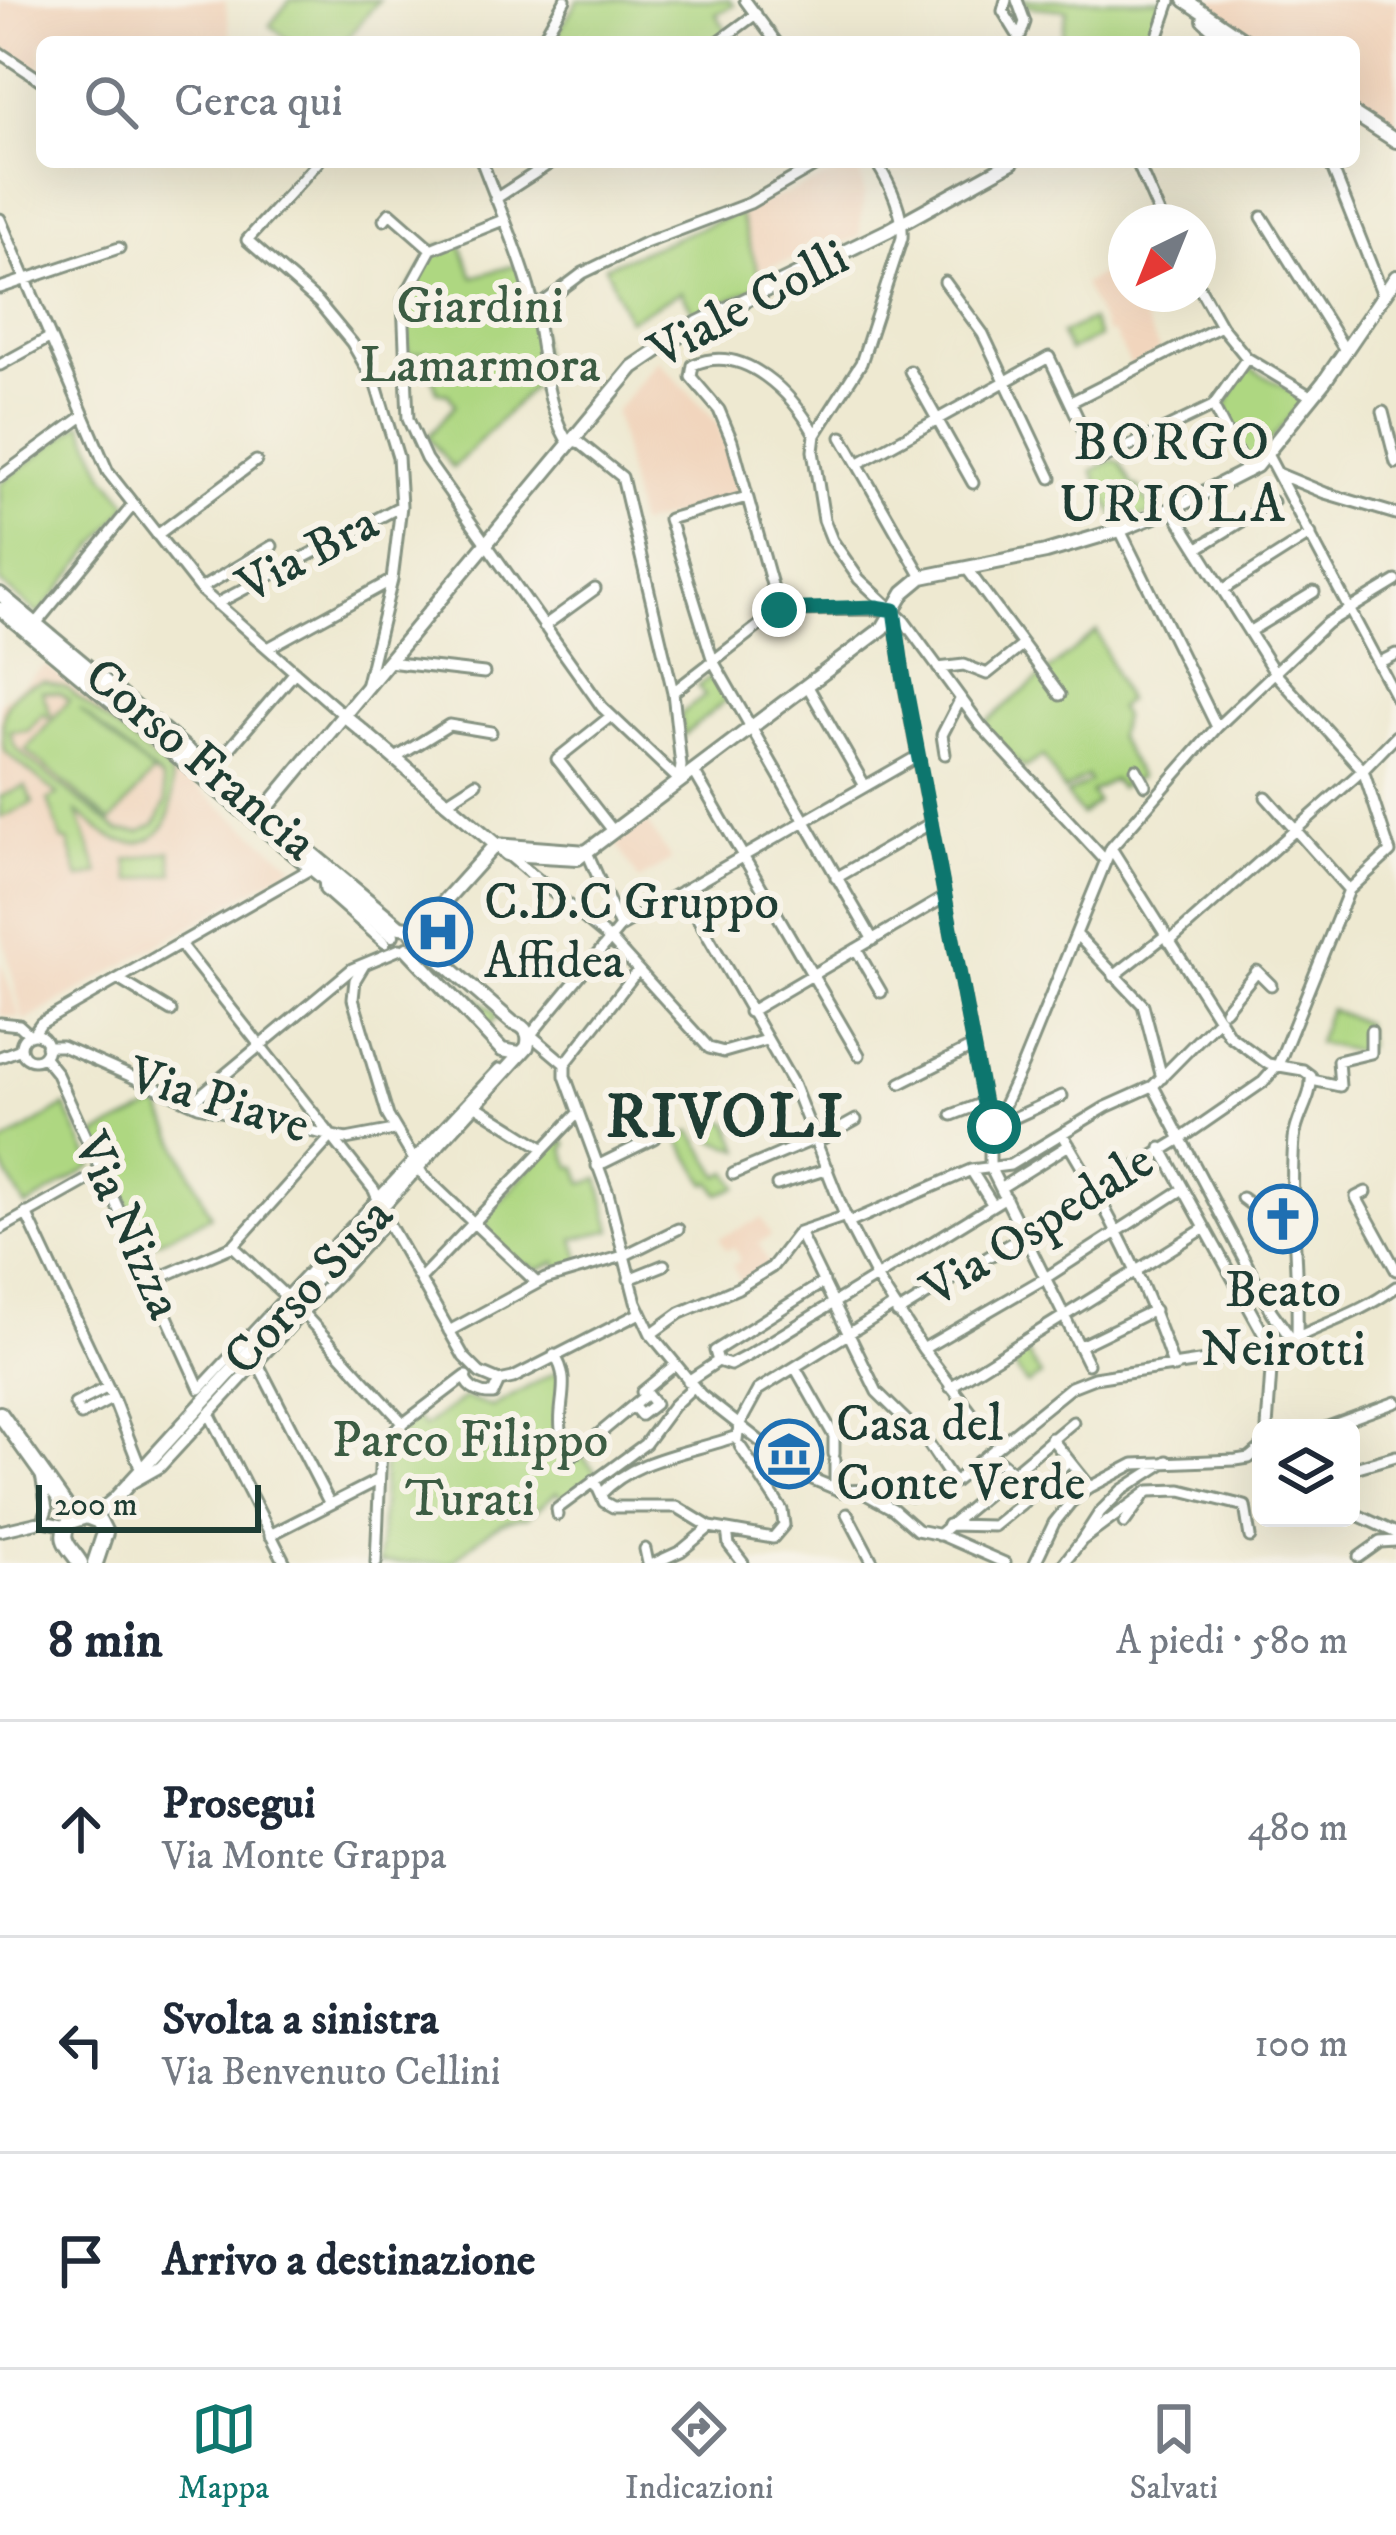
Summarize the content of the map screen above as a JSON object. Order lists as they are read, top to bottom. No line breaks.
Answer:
{"streets":{"street":["Viale Colli","Via Bra","Corso Francia","Via Piave","Via Nizza","Via Ospedale","Corso Susa"]},"crossings":[["Viale Colli","Corso Francia"],["Corso Francia","Corso Susa"],["Via Piave","Via Nizza"],["Via Nizza","Corso Susa"]],"districts":["BORGO URIOLA","RIVOLI"],"parks":["Giardini Lamarmora","Parco Filippo Turati"],"places":{"hospital":["C.D.C Gruppo Affidea"],"church":["Beato Neirotti"],"museum":["Casa del Conte Verde"]},"scale_bar":"200 m","north":"bottom left","page":{"search":"Cerca qui","scale":"200 m","heading":["8 min","A piedi · 580 m"],"list":[["Prosegui","Via Monte Grappa","480 m"],["Svolta a sinistra","Via Benvenuto Cellini","100 m"],"Arrivo a destinazione"],"nav":["Mappa","Indicazioni","Salvati"]}}
